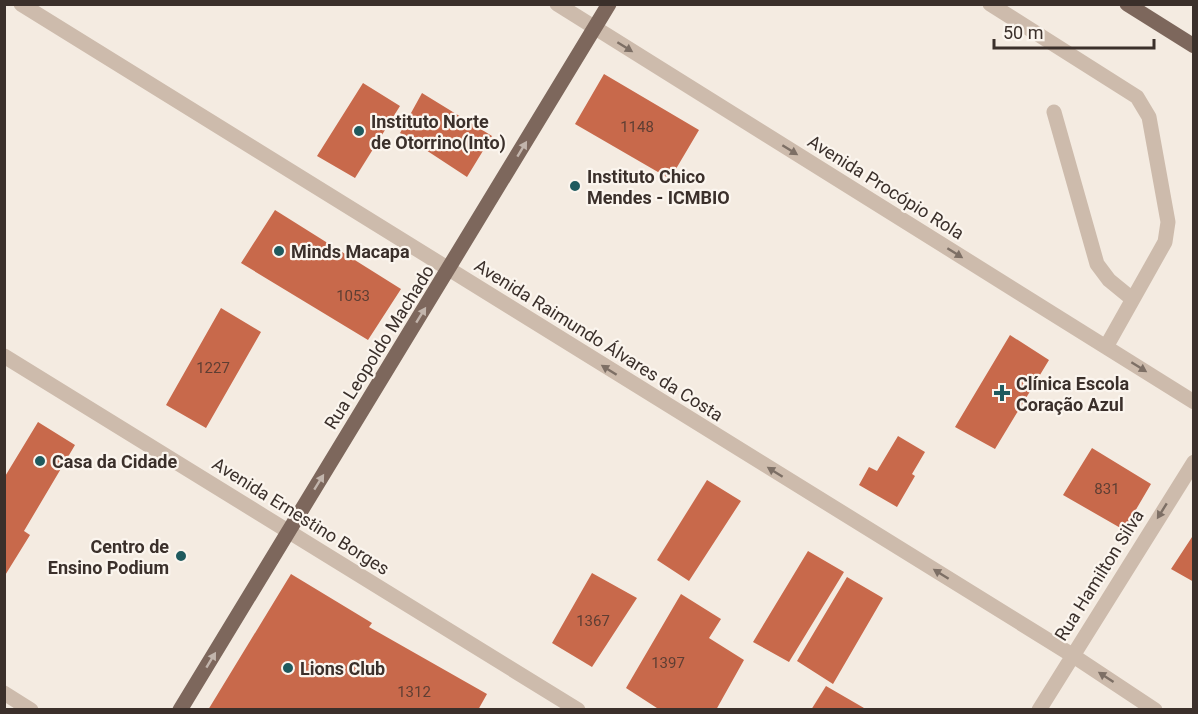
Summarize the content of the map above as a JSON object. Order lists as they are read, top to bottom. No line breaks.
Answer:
{"streets":{"main road":["Rua Leopoldo Machado"],"street":["Avenida Procópio Rola","Avenida Raimundo Álvares da Costa","Avenida Ernestino Borges","Rua Hamilton Silva"]},"crossings":[["Avenida Procópio Rola","Rua Leopoldo Machado"],["Avenida Raimundo Álvares da Costa","Rua Leopoldo Machado"],["Avenida Raimundo Álvares da Costa","Rua Hamilton Silva"],["Rua Leopoldo Machado","Avenida Ernestino Borges"]],"one_way":["Avenida Procópio Rola","Avenida Raimundo Álvares da Costa","Rua Leopoldo Machado","Rua Hamilton Silva"],"places":{"other":["Instituto Norte de Otorrino(Into)","Instituto Chico Mendes - ICMBIO","Minds Macapa","Casa da Cidade","Centro de Ensino Podium","Lions Club"],"health":["Clínica Escola Coração Azul"]},"house_numbers":["1148","1053","1227","831","1367","1397","1312"],"scale_bar":"50 m"}
